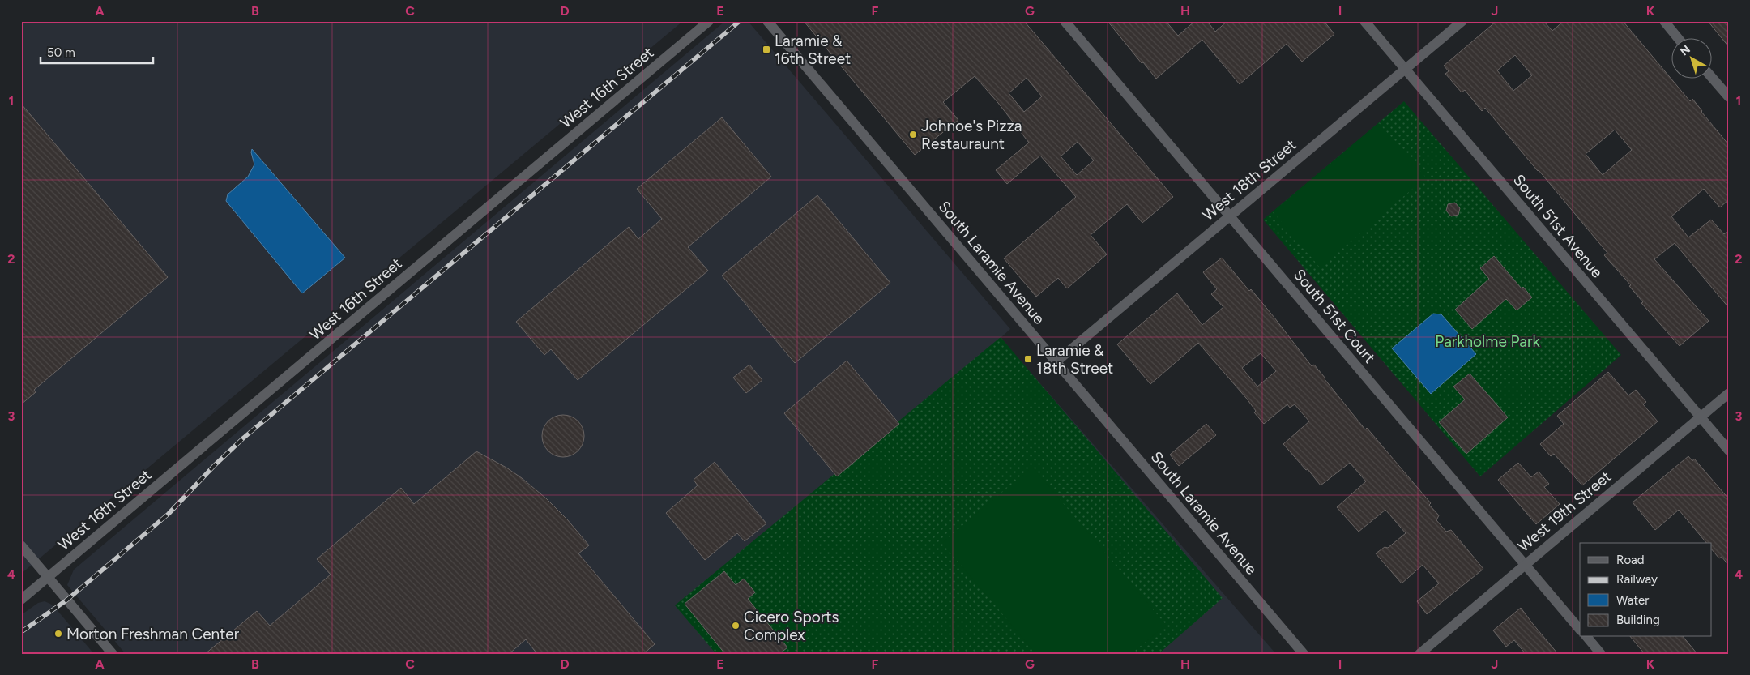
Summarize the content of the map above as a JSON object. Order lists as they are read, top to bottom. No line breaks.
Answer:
{"streets":{"street":["West 16th Street","West 18th Street","South 51st Avenue","South Laramie Avenue","South 51st Court","West 19th Street"]},"crossings":[["West 18th Street","South 51st Avenue"],["West 18th Street","South Laramie Avenue"],["West 18th Street","South 51st Court"],["South 51st Avenue","West 19th Street"],["South 51st Court","West 19th Street"]],"parks":["Parkholme Park"],"places":{"transit":["Laramie & 16th Street","Laramie & 18th Street"],"other":["Johnoe's Pizza Restauraunt","Cicero Sports Complex","Morton Freshman Center"]},"legend":["Road","Railway","Water","Building"],"scale_bar":"50 m","north":"top left","grid":{"columns":["A","B","C","D","E","F","G","H","I","J","K"],"rows":["1","2","3","4"]}}
